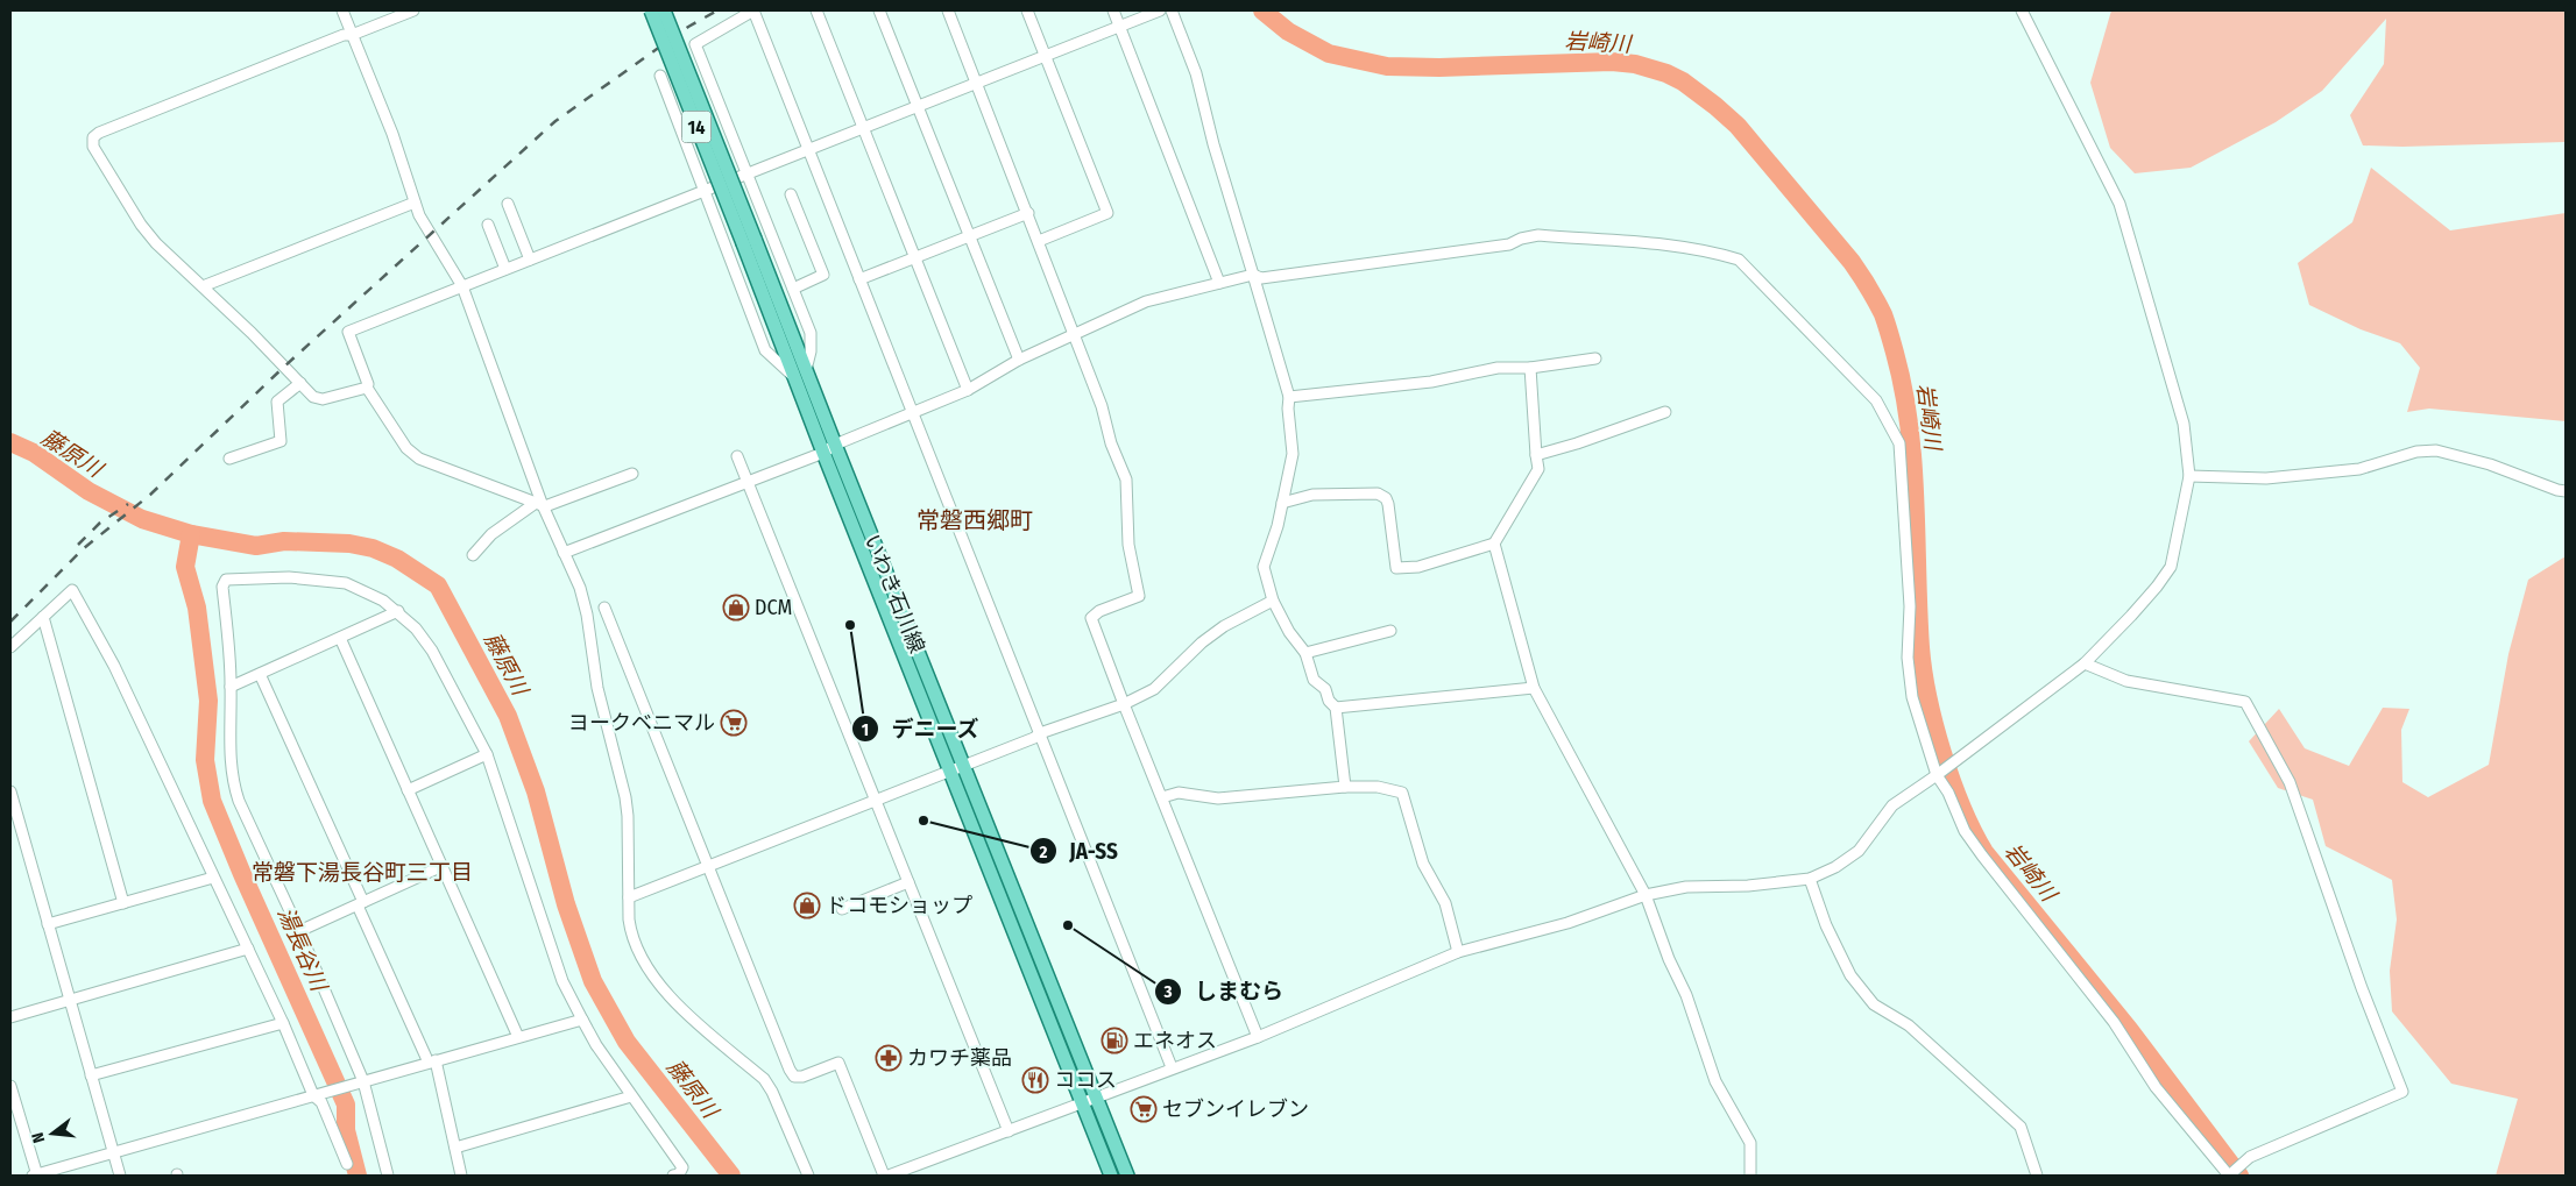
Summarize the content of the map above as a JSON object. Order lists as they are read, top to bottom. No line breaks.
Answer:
{"streets":{"main road":["14","いわき石川線"]},"districts":["常磐西郷町","常磐下湯長谷町三丁目"],"water":["岩崎川","藤原川","湯長谷川"],"places":{"shop":["DCM","ドコモショップ"],"other":["デニーズ","JA-SS","しまむら"],"supermarket":["ヨークベニマル","セブンイレブン"],"fuel station":["エネオス"],"pharmacy":["カワチ薬品"],"restaurant":["ココス"]},"north":"left"}
